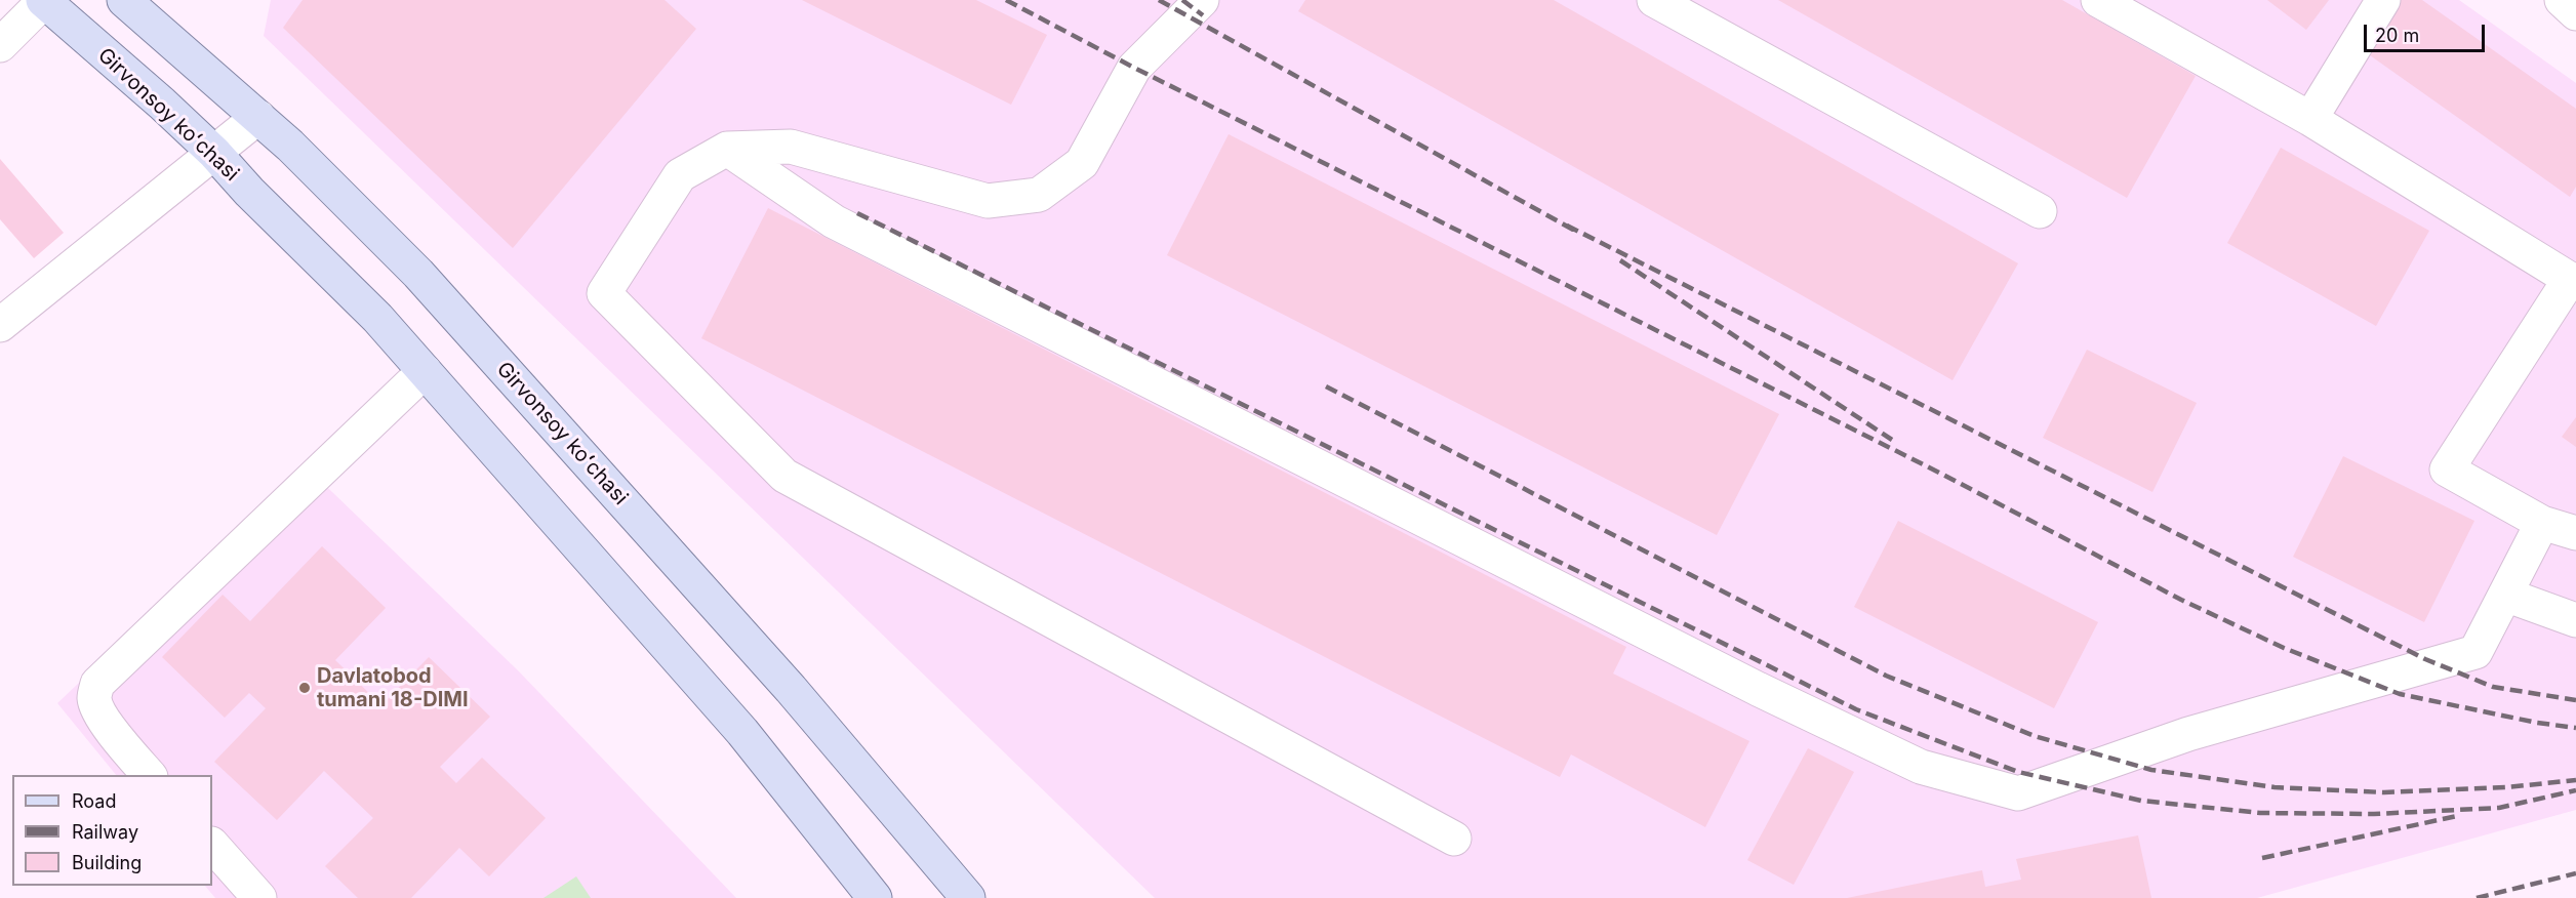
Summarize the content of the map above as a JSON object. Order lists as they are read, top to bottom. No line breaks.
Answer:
{"streets":{"main road":["Girvonsoy koʻchasi"]},"places":["Davlatobod tumani 18-DIMI"],"legend":["Road","Railway","Building"],"scale_bar":"20 m"}
